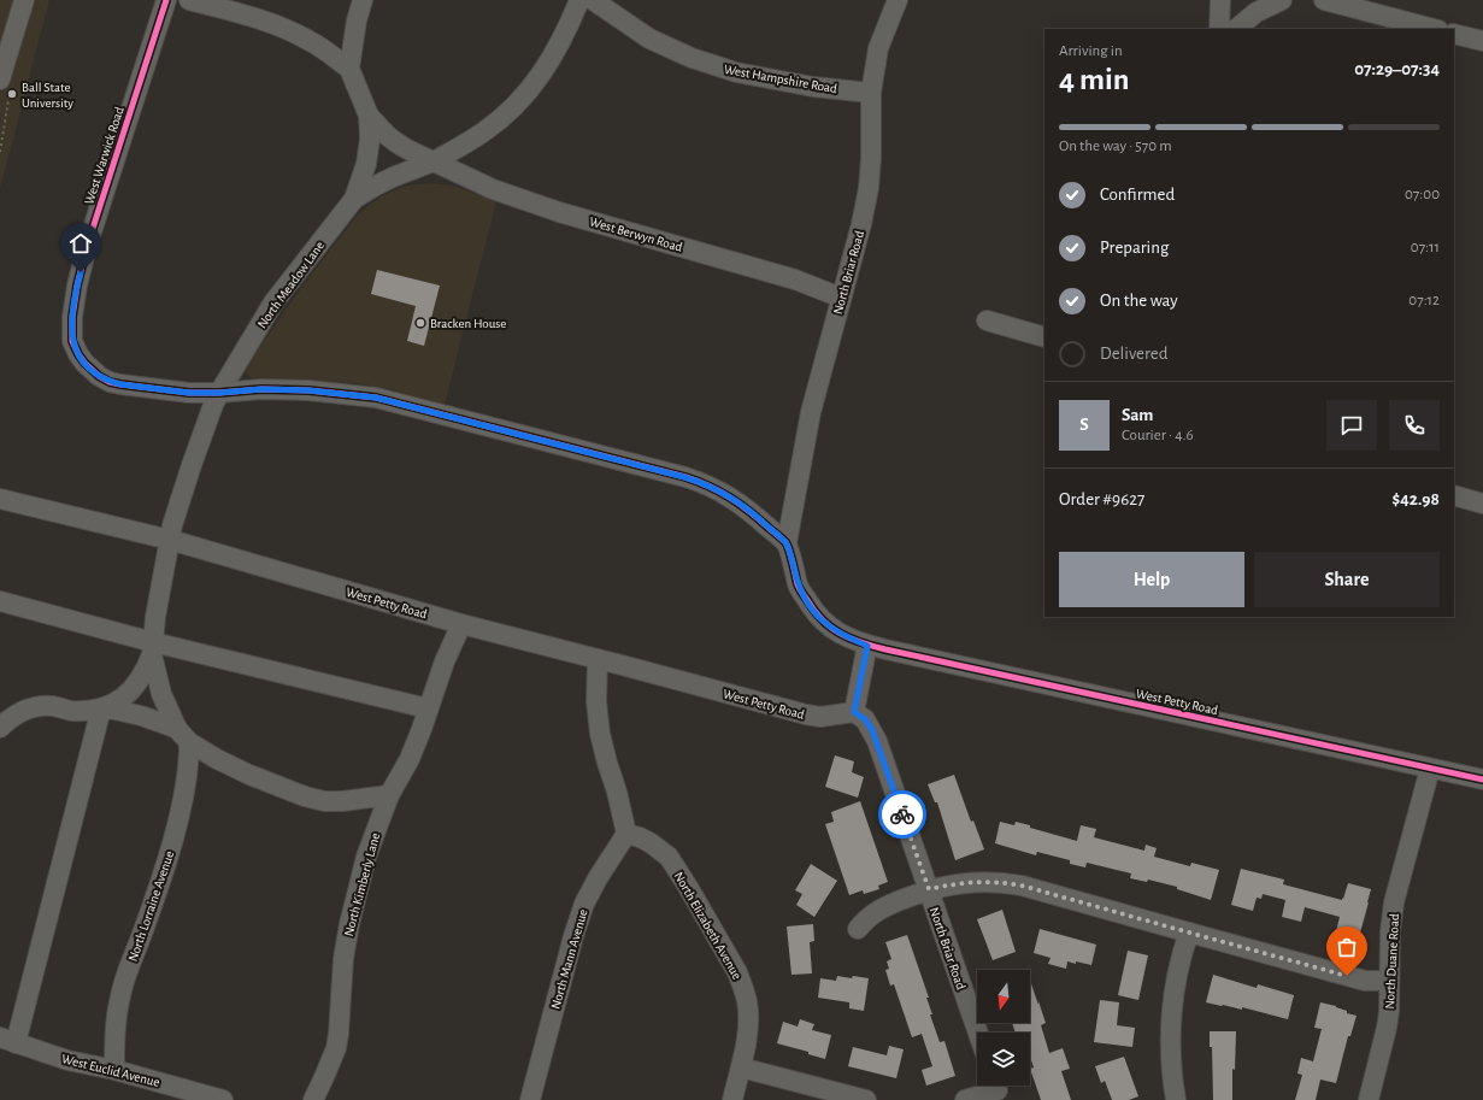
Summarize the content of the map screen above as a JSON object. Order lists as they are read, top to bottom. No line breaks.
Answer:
{"streets":{"street":["West Hampshire Road","West Warwick Road","West Berwyn Road","North Briar Road","North Meadow Lane","West Petty Road","North Kimberly Lane","North Lorraine Avenue","North Elizabeth Avenue","North Mann Avenue","North Duane Road","West Euclid Avenue"]},"crossings":[["West Hampshire Road","North Briar Road"],["West Warwick Road","North Briar Road"],["West Warwick Road","North Meadow Lane"],["West Berwyn Road","North Briar Road"],["West Berwyn Road","North Meadow Lane"],["North Briar Road","West Petty Road"],["North Meadow Lane","West Petty Road"],["West Petty Road","North Kimberly Lane"],["West Petty Road","North Duane Road"],["North Lorraine Avenue","West Euclid Avenue"],["North Elizabeth Avenue","North Mann Avenue"]],"places":["Ball State University","Bracken House"],"north":"bottom","page":{"heading":["4 min","Arriving in","07:29–07:34"],"panel":["Sam","Courier · 4.6","Order #9627","$42.98"],"bar":"On the way · 570 m","list":[["Confirmed","07:00"],["Preparing","07:11"],["On the way","07:12"],"Delivered"],"round":"S","buttons":["Help","Share"]}}
